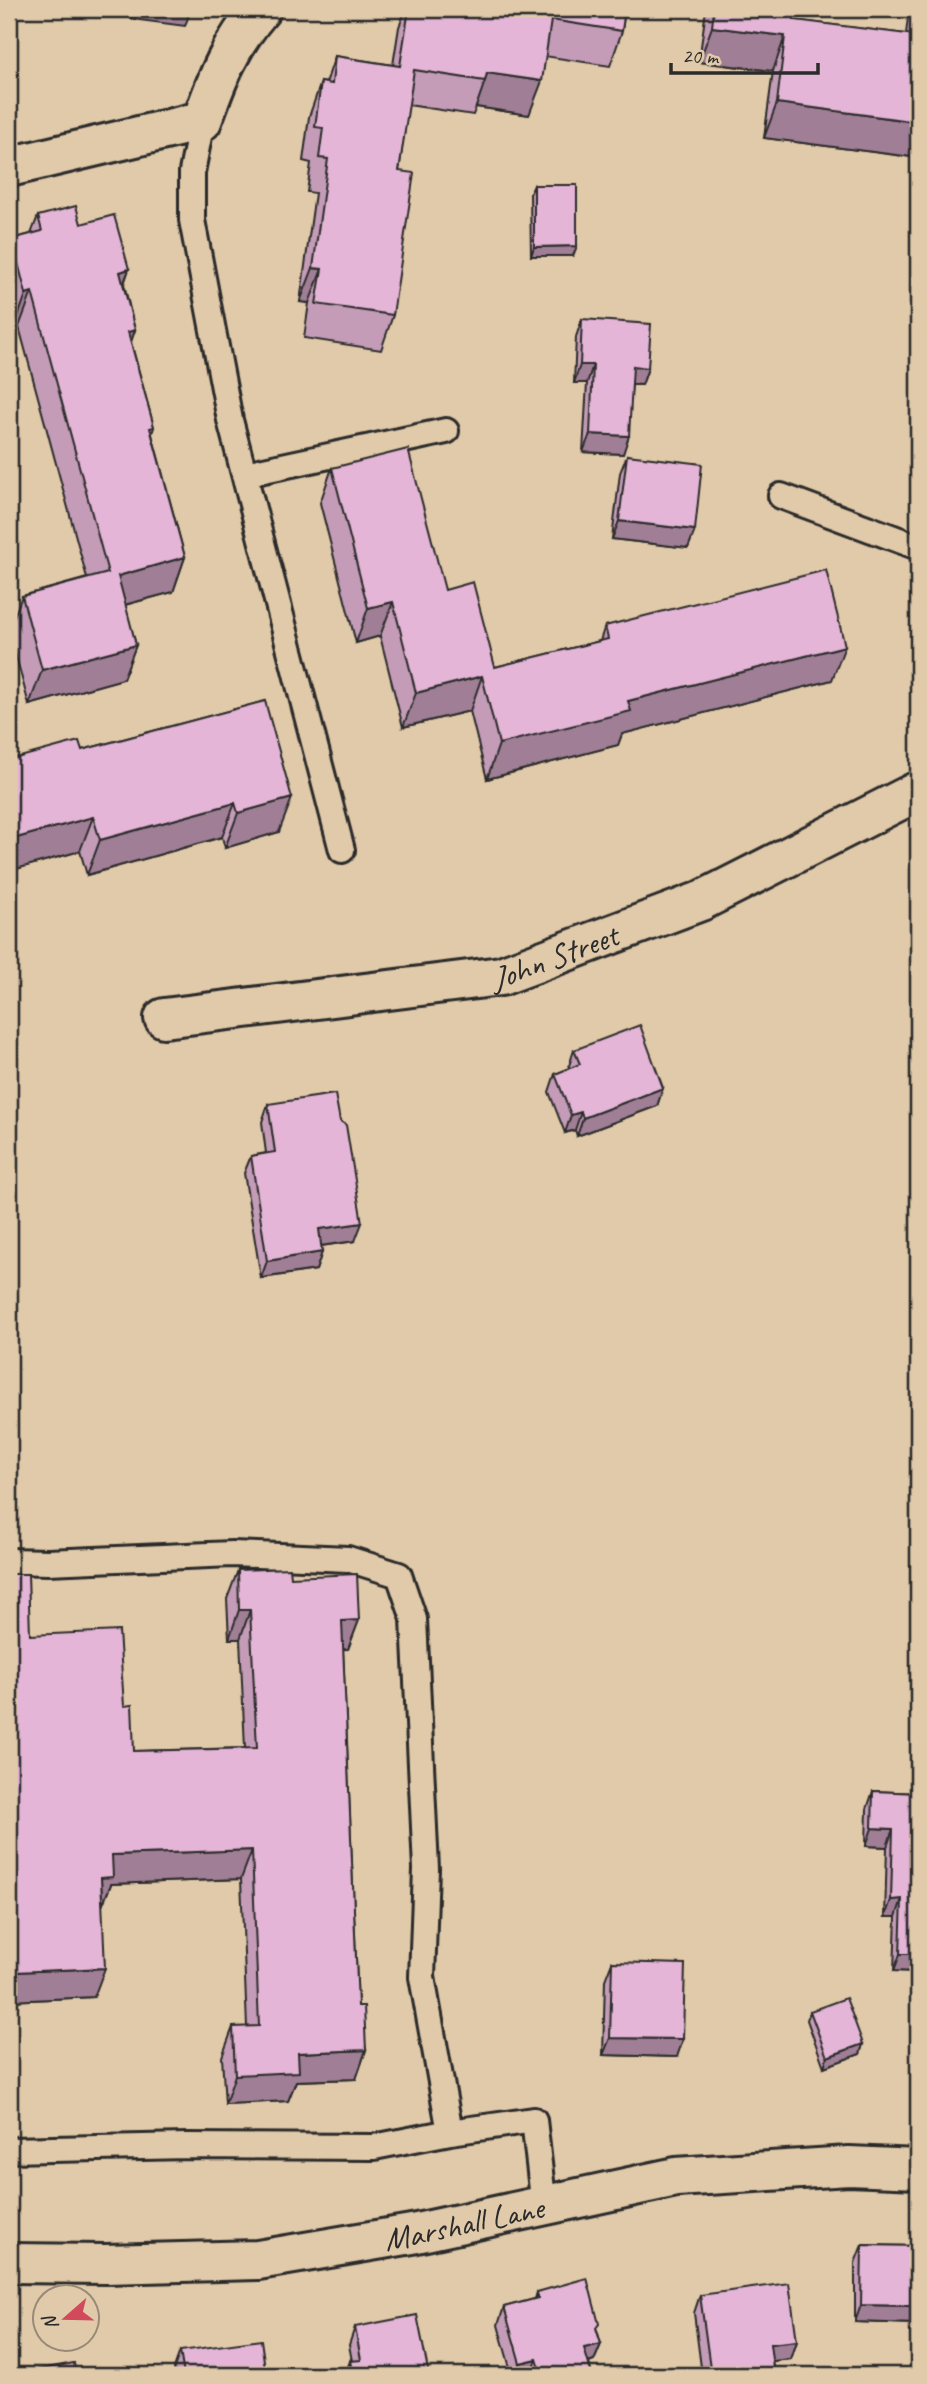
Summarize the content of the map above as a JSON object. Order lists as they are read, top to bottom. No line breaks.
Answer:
{"streets":{"street":["John Street","Marshall Lane"]},"scale_bar":"20 m","north":"left"}
